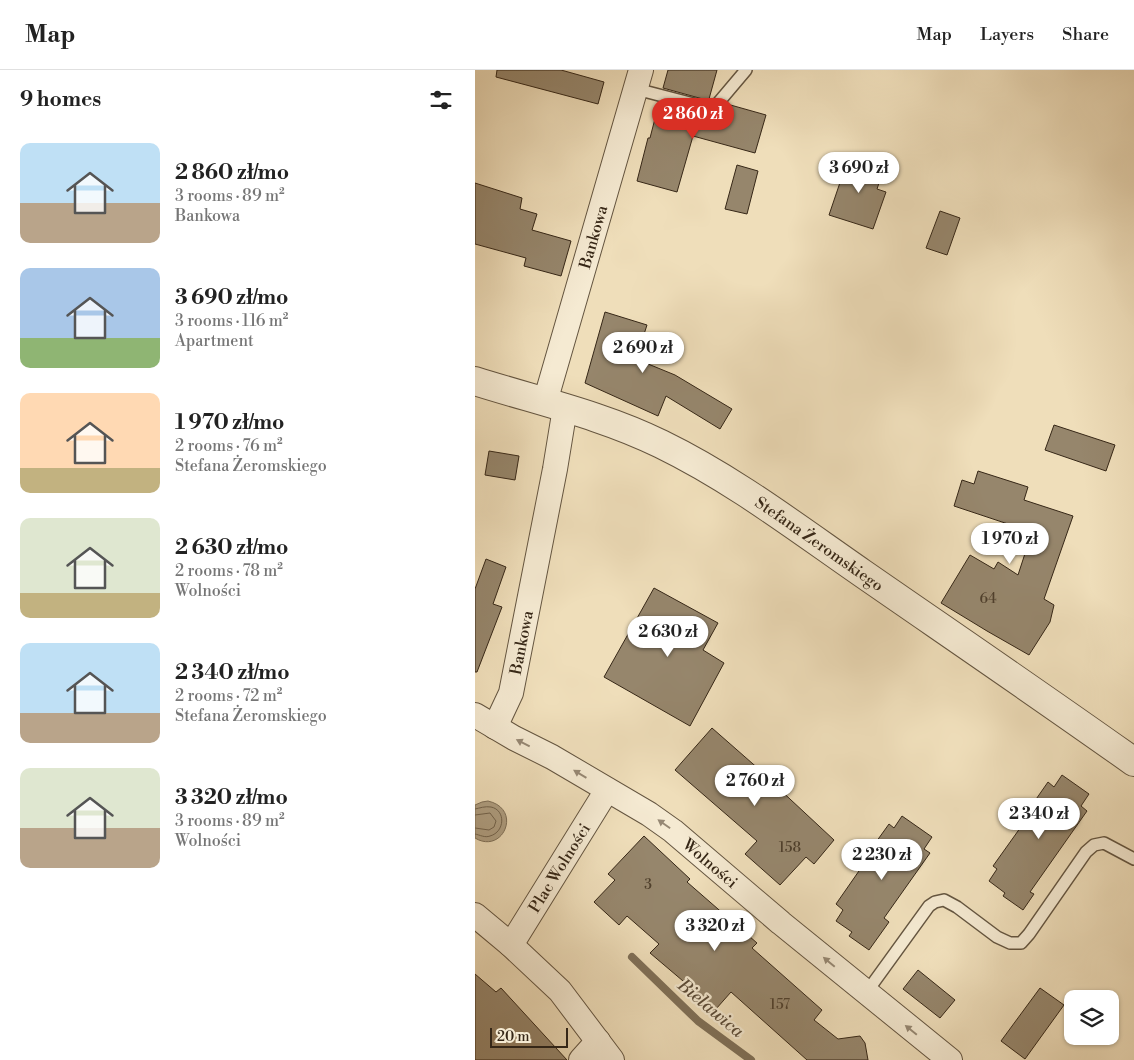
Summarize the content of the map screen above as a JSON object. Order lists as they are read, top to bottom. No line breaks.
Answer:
{"streets":{"street":["Bankowa","Stefana Żeromskiego","Wolności","Plac Wolności"]},"crossings":[["Bankowa","Stefana Żeromskiego"],["Bankowa","Wolności"],["Wolności","Plac Wolności"]],"water":["Bielawica"],"house_numbers":["64","158","3","157"],"scale_bar":"20 m","page":{"header":"Map","nav":["Map","Layers","Share"],"heading":"9 homes","price":["2 860 zł","3 690 zł","2 690 zł","1 970 zł","2 630 zł","2 760 zł","2 340 zł","2 230 zł","3 320 zł"],"list":[{"name":"2 860 zł/mo","note":"3 rooms · 89 m² · Bankowa"},{"name":"3 690 zł/mo","note":"3 rooms · 116 m² · Apartment"},{"name":"1 970 zł/mo","note":"2 rooms · 76 m² · Stefana Żeromskiego"},{"name":"2 630 zł/mo","note":"2 rooms · 78 m² · Wolności"},{"name":"2 340 zł/mo","note":"2 rooms · 72 m² · Stefana Żeromskiego"},{"name":"3 320 zł/mo","note":"3 rooms · 89 m² · Wolności"}],"scale":"20 m"}}
